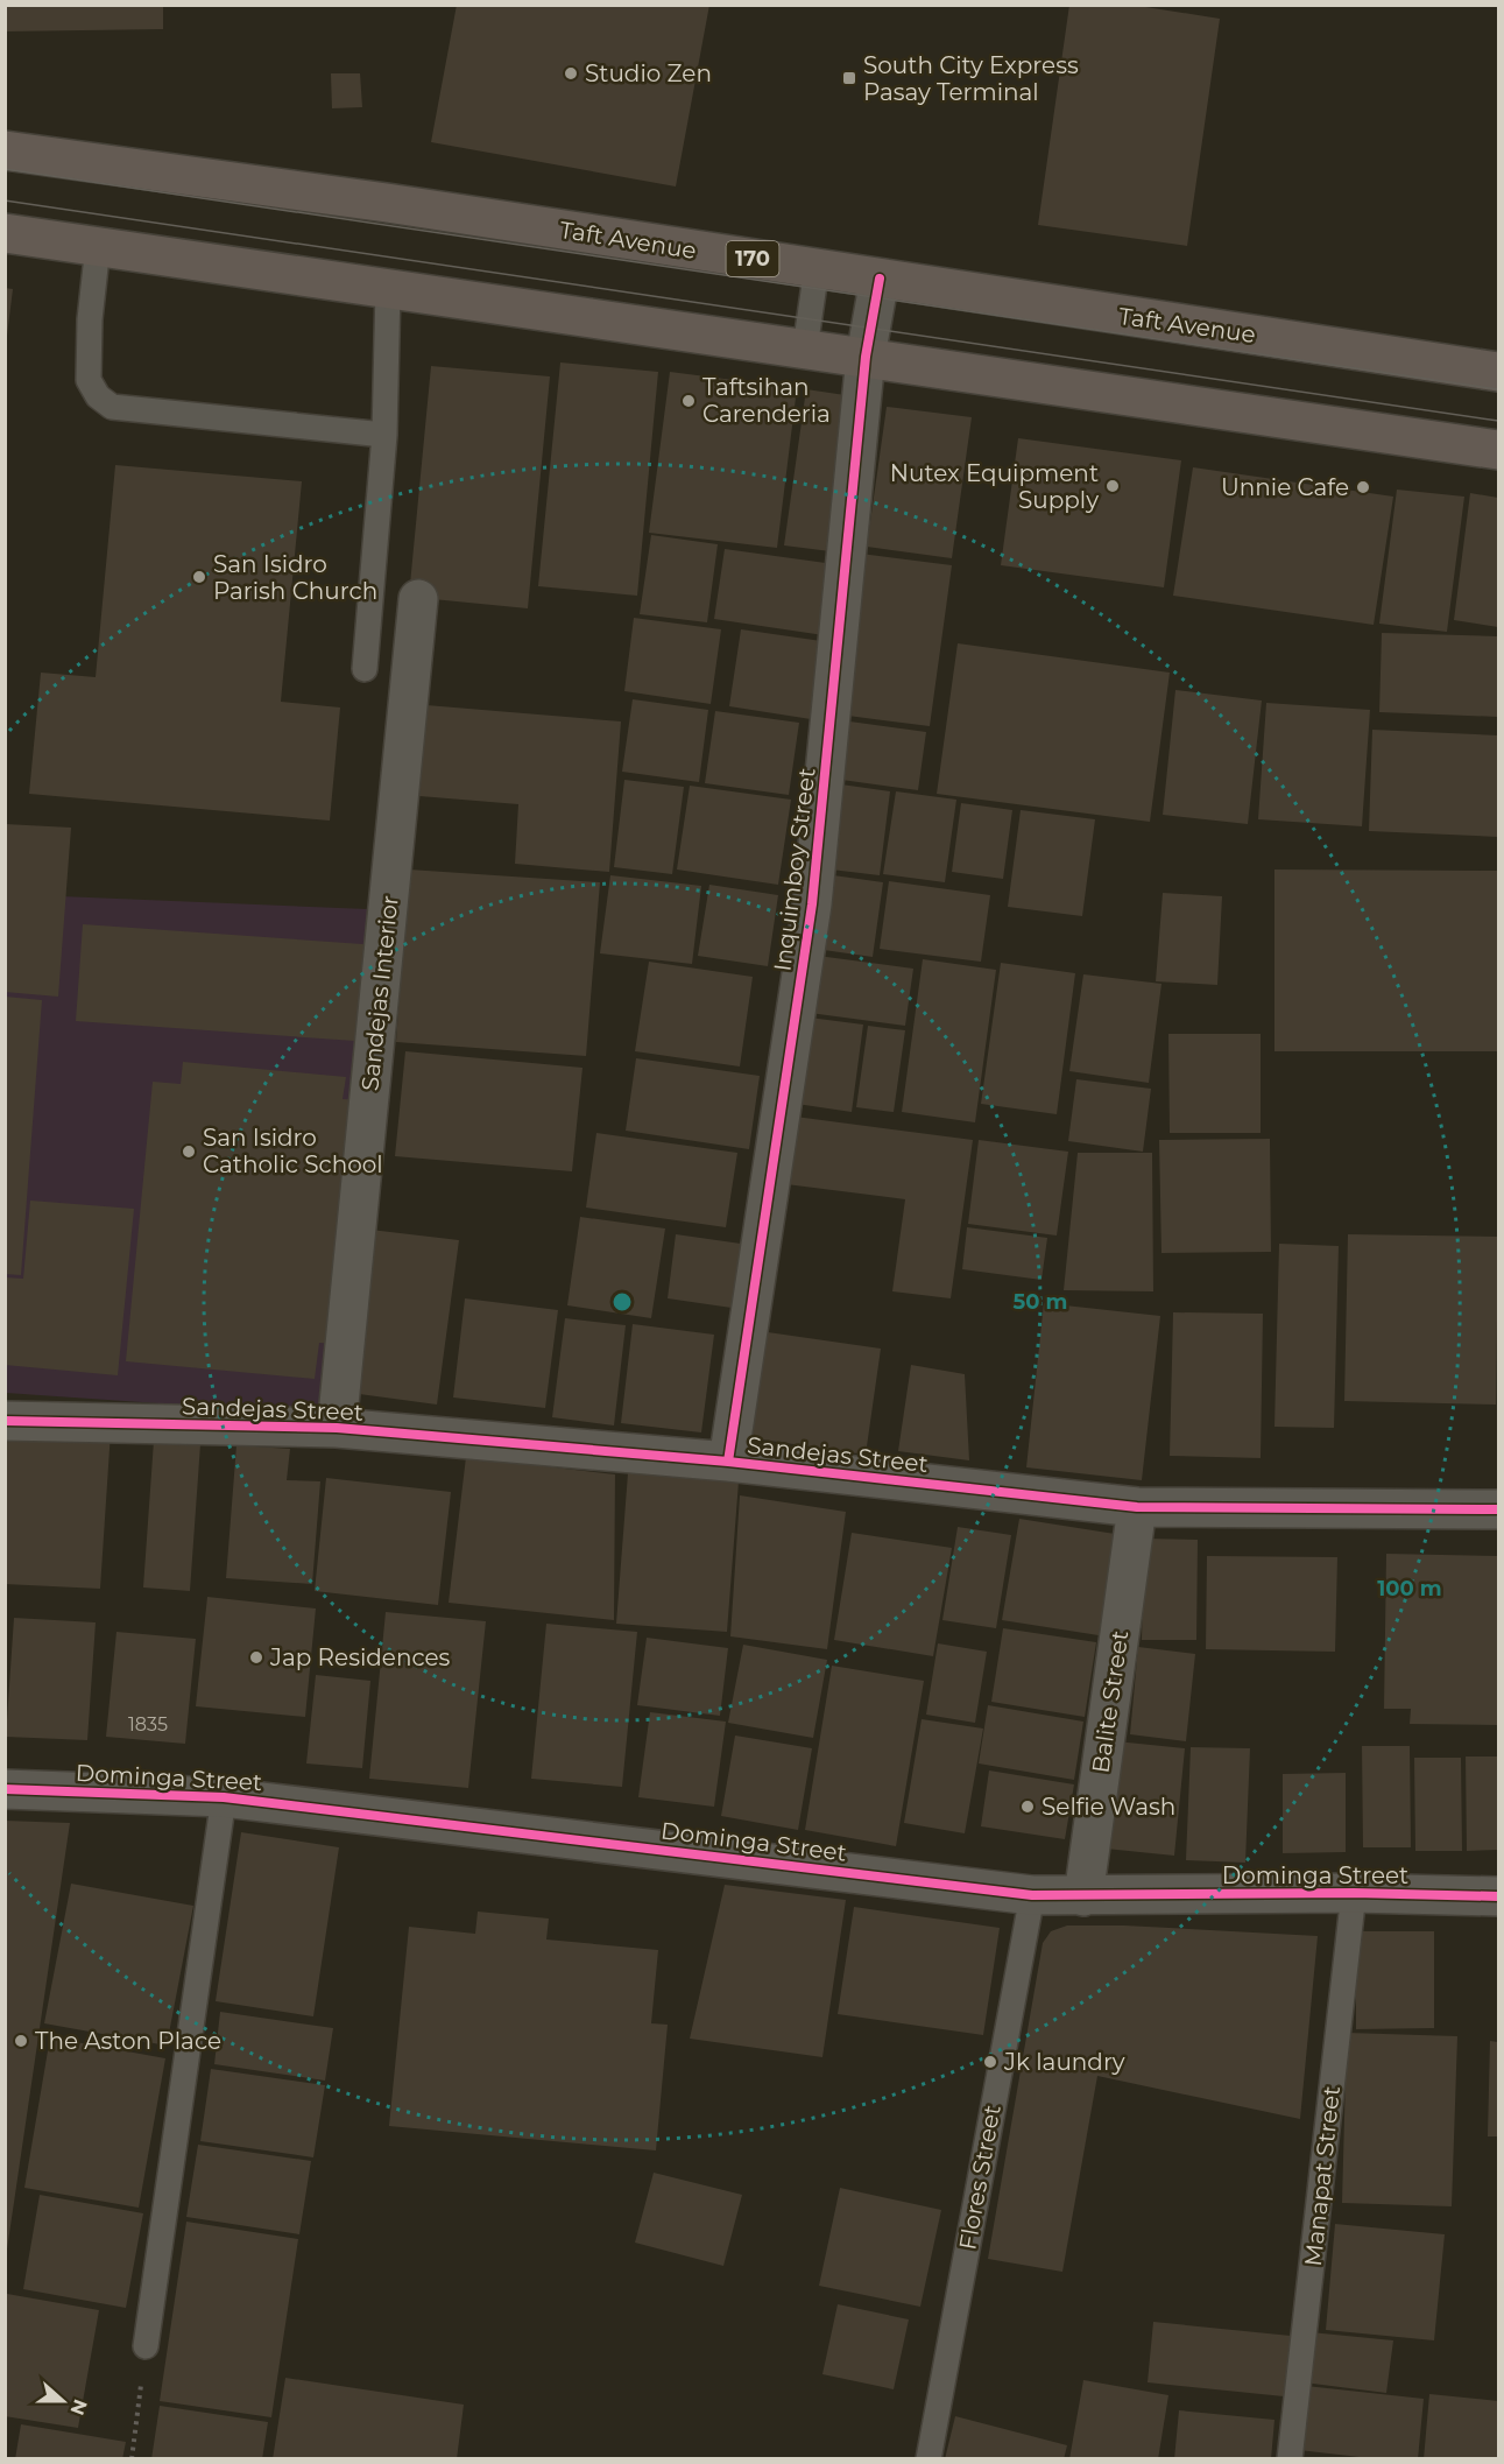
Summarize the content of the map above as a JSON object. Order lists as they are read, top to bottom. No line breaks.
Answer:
{"streets":{"main road":["Taft Avenue","170"],"street":["Inquimboy Street","Sandejas Interior","Sandejas Street","Balite Street","Dominga Street"],"lane":["Manapat Street","Flores Street"]},"crossings":[["Taft Avenue","Inquimboy Street"],["Inquimboy Street","Sandejas Street"],["Sandejas Interior","Sandejas Street"],["Sandejas Street","Balite Street"],["Balite Street","Dominga Street"],["Dominga Street","Manapat Street"],["Dominga Street","Flores Street"]],"places":{"other":["Studio Zen","Taftsihan Carenderia","Nutex Equipment Supply","Unnie Cafe","San Isidro Parish Church","San Isidro Catholic School","Jap Residences","Selfie Wash","The Aston Place","Jk laundry"],"transit":["South City Express Pasay Terminal"]},"house_numbers":["1835"],"north":"right","rings":["50 m","100 m"]}
